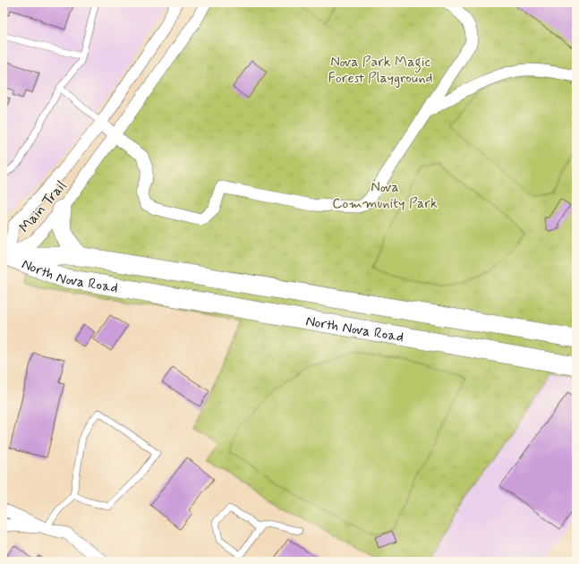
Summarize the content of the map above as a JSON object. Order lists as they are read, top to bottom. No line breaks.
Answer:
{"streets":{"main road":["North Nova Road"],"street":["Main Trail"]},"crossings":[["Main Trail","North Nova Road"]],"parks":["Nova Park Magic Forest Playground","Nova Community Park"]}
